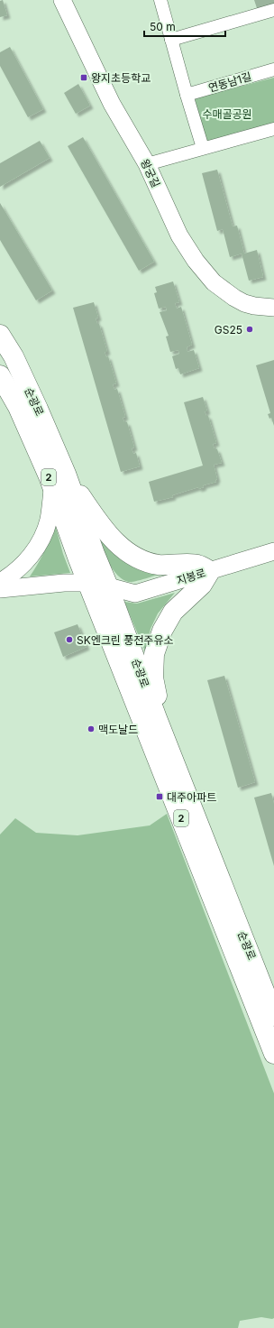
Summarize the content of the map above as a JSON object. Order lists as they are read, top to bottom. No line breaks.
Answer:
{"streets":{"main road":["순광로","2"],"street":["연동남1길","왕궁길","지봉로"]},"crossings":[["순광로","지봉로"]],"parks":["수매골공원"],"places":{"transit":["왕지초등학교","대주아파트"],"other":["GS25","SK엔크린 풍전주유소","맥도날드"]},"scale_bar":"50 m"}
